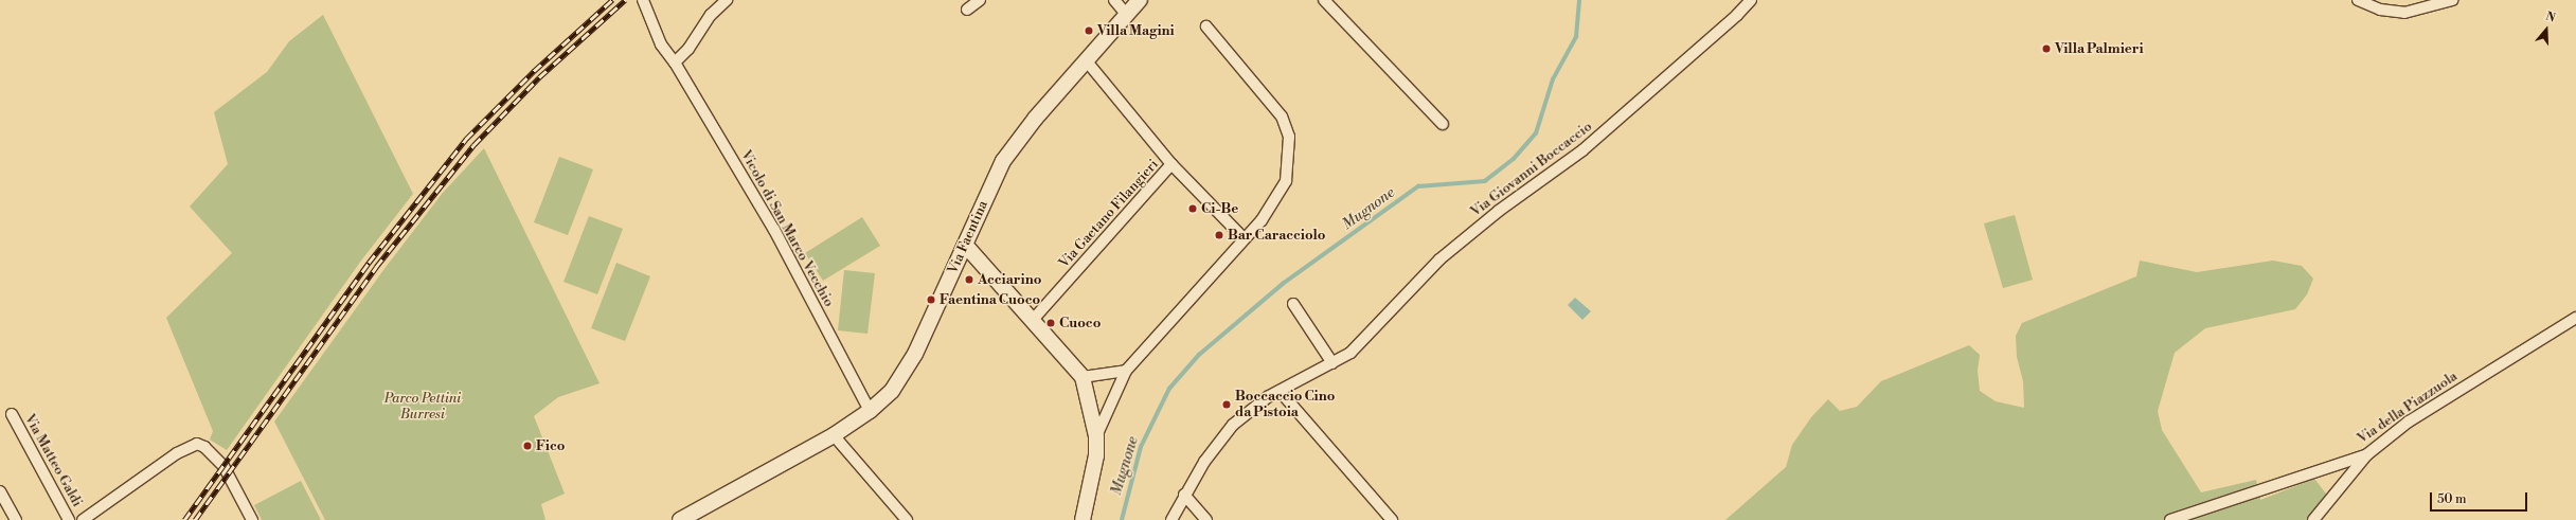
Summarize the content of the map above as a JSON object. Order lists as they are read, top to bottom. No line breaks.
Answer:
{"streets":{"street":["Via Giovanni Boccaccio","Via Gaetano Filangieri","Vicolo di San Marco Vecchio","Via Faentina","Via della Piazzuola","Via Matteo Galdi"]},"crossings":[["Vicolo di San Marco Vecchio","Via Faentina"]],"water":["Mugnone"],"parks":["Parco Pettini Burresi"],"places":["Villa Magini","Villa Palmieri","Ci-Be","Bar Caracciolo","Acciarino","Faentina Cuoco","Cuoco","Boccaccio Cino da Pistoia","Fico"],"scale_bar":"50 m","north":"top"}
